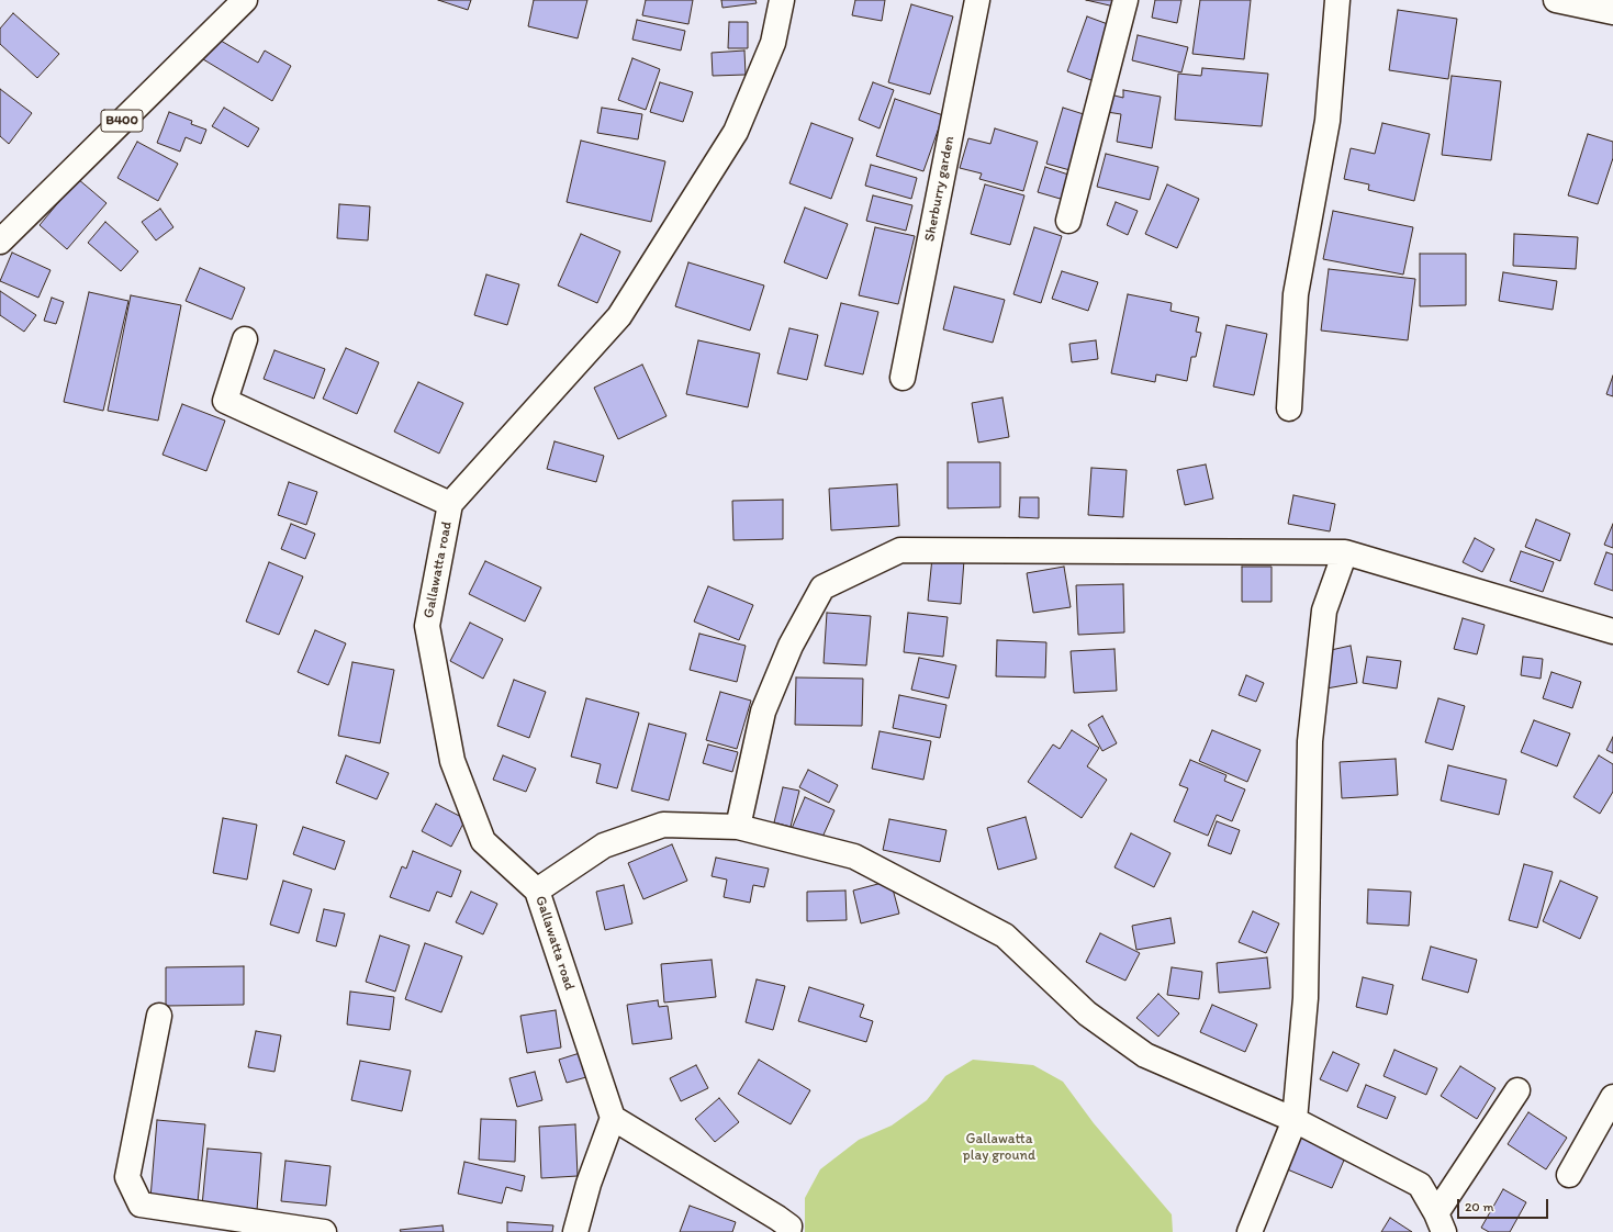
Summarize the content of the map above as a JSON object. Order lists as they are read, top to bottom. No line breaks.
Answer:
{"streets":{"street":["B400","Sherburry garden","Gallawatta road"]},"parks":["Gallawatta play ground"],"scale_bar":"20 m"}
